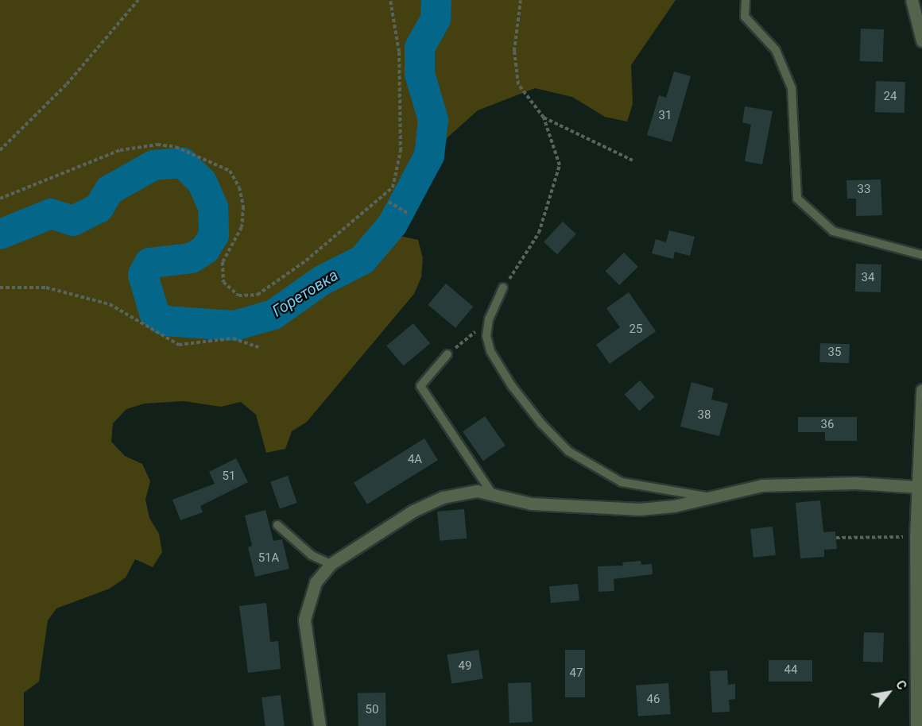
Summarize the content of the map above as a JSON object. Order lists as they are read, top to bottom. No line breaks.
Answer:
{"water":["Горетовка"],"house_numbers":["24","31","33","34","25","35","38","36","4А","51","51А","49","44","47","46","50"],"north":"top right"}
